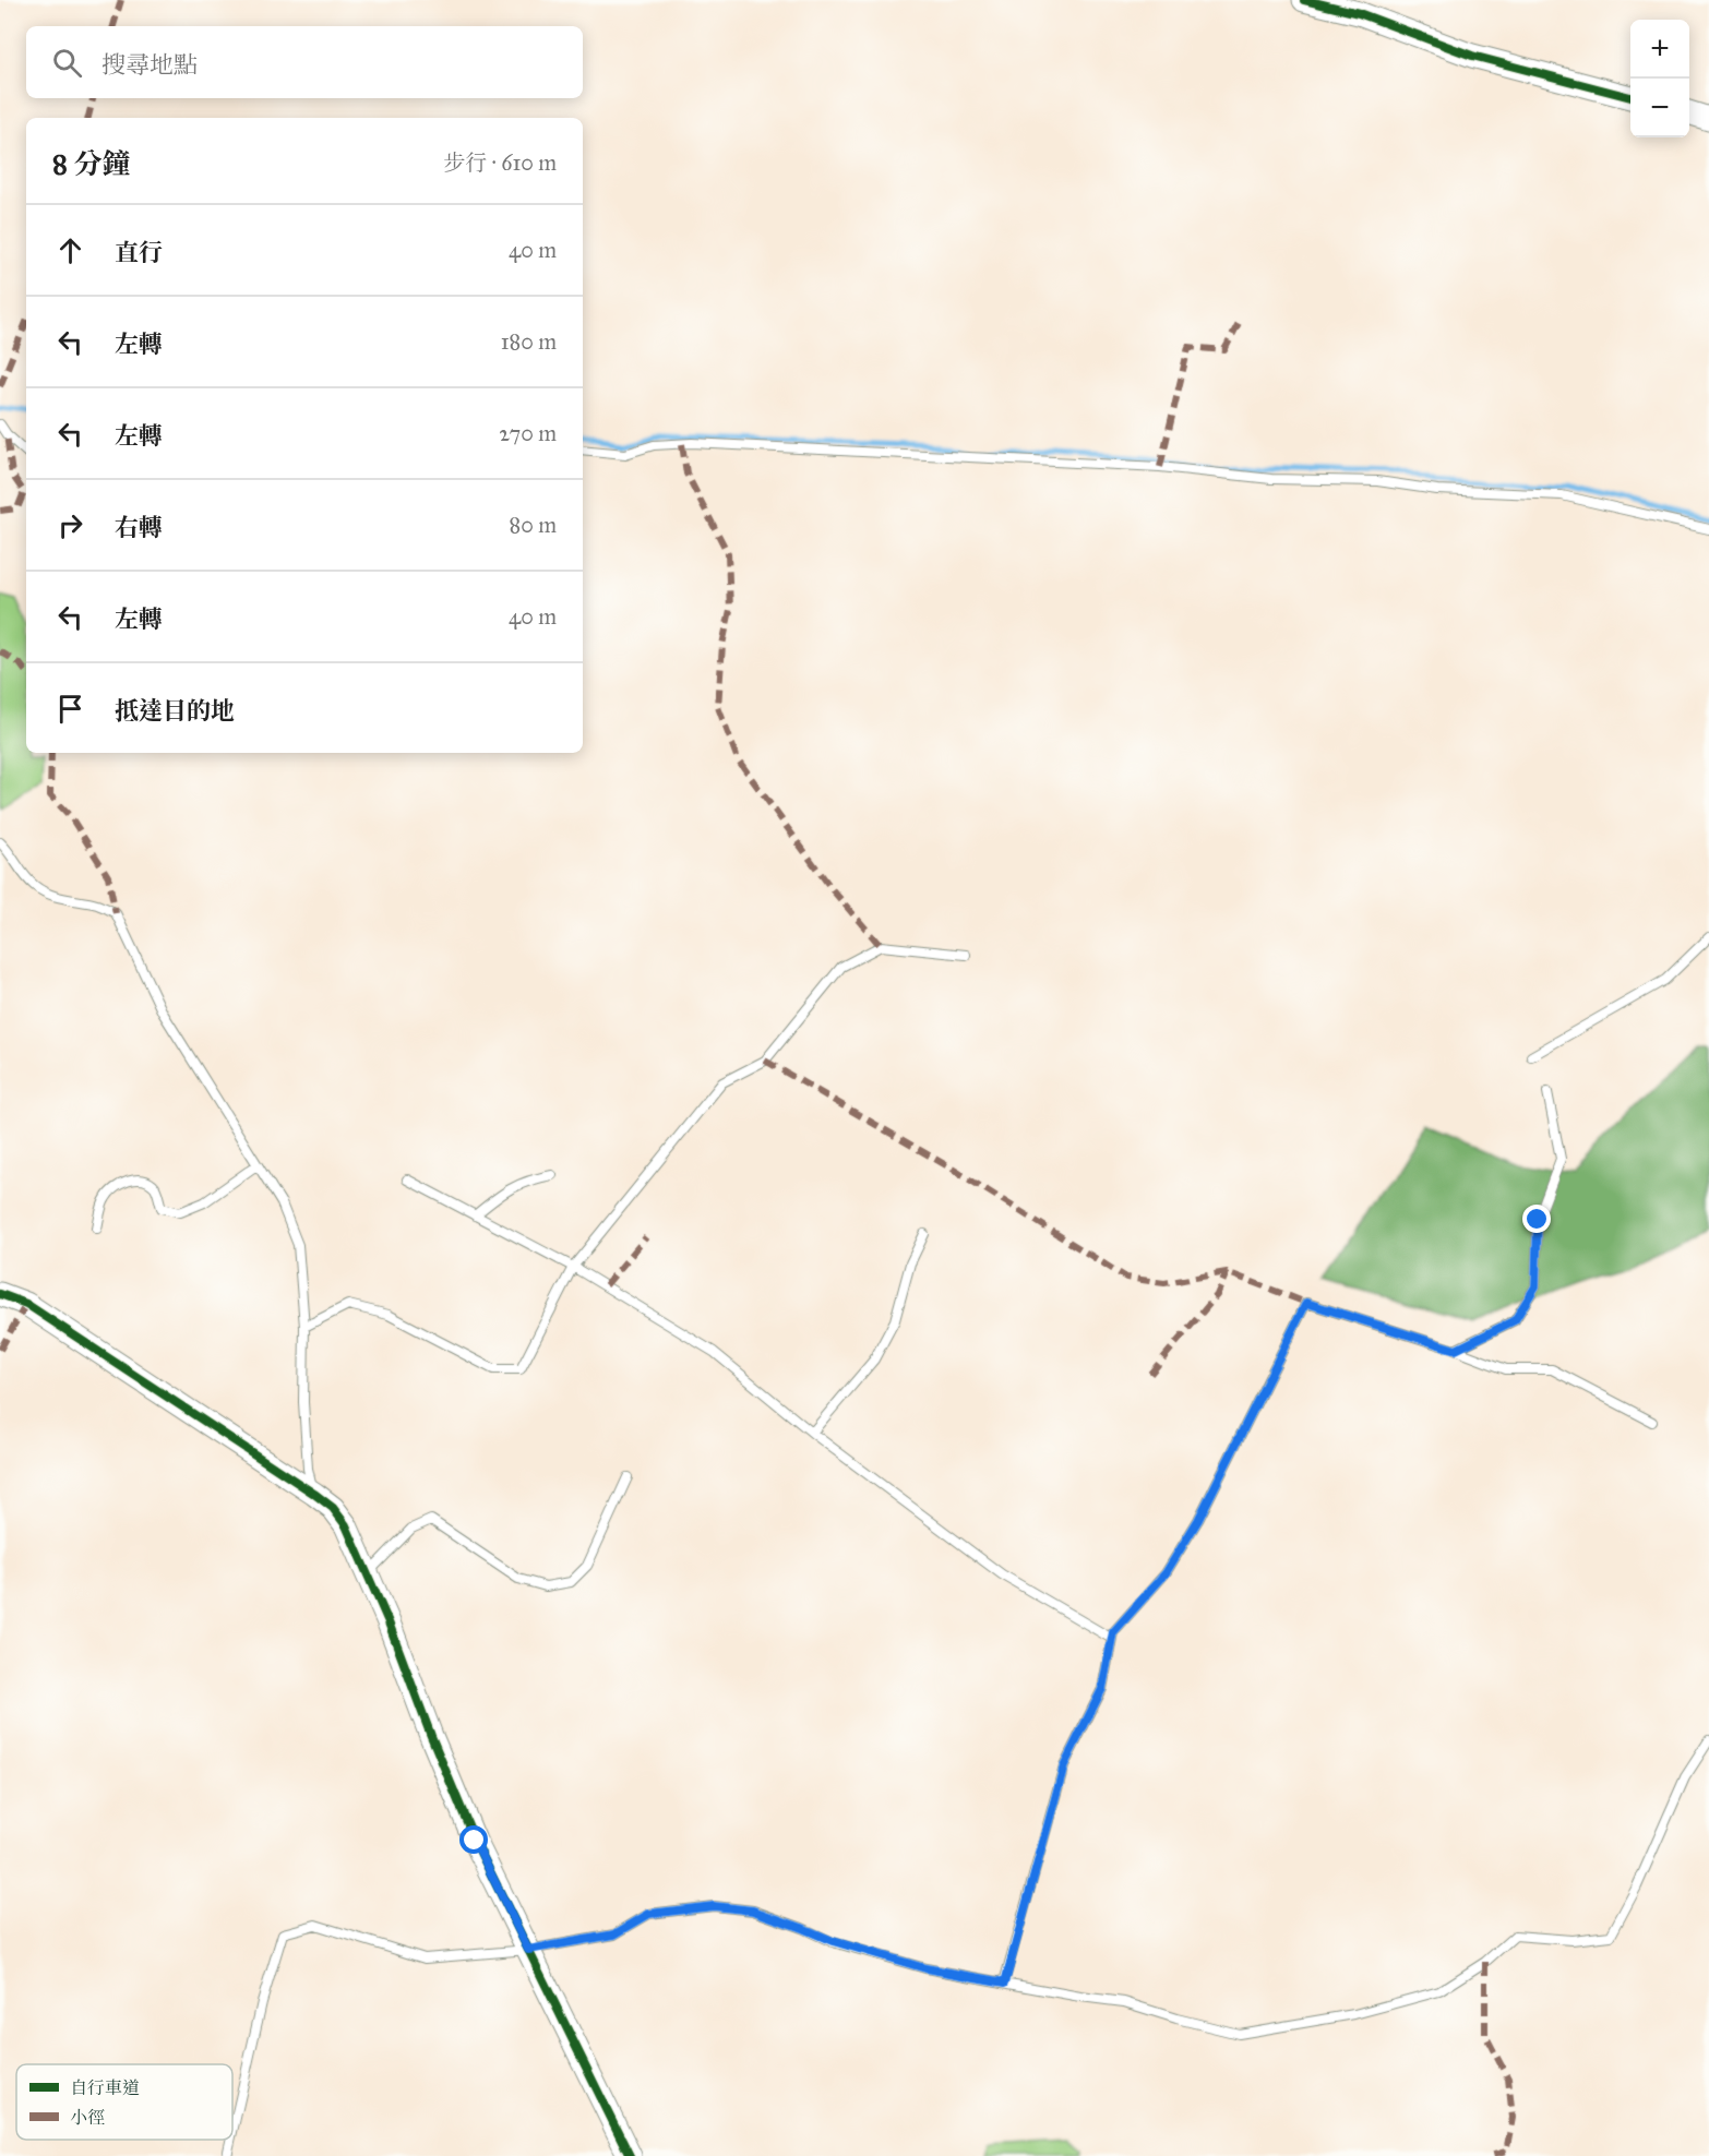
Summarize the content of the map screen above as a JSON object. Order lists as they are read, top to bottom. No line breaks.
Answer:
{"legend":["自行車道","小徑"],"page":{"map_buttons":["+","−"],"search":"搜尋地點","heading":["8 分鐘","步行 · 610 m"],"list":[["直行","40 m"],["左轉","180 m"],["左轉","270 m"],["右轉","80 m"],["左轉","40 m"],"抵達目的地"]}}
